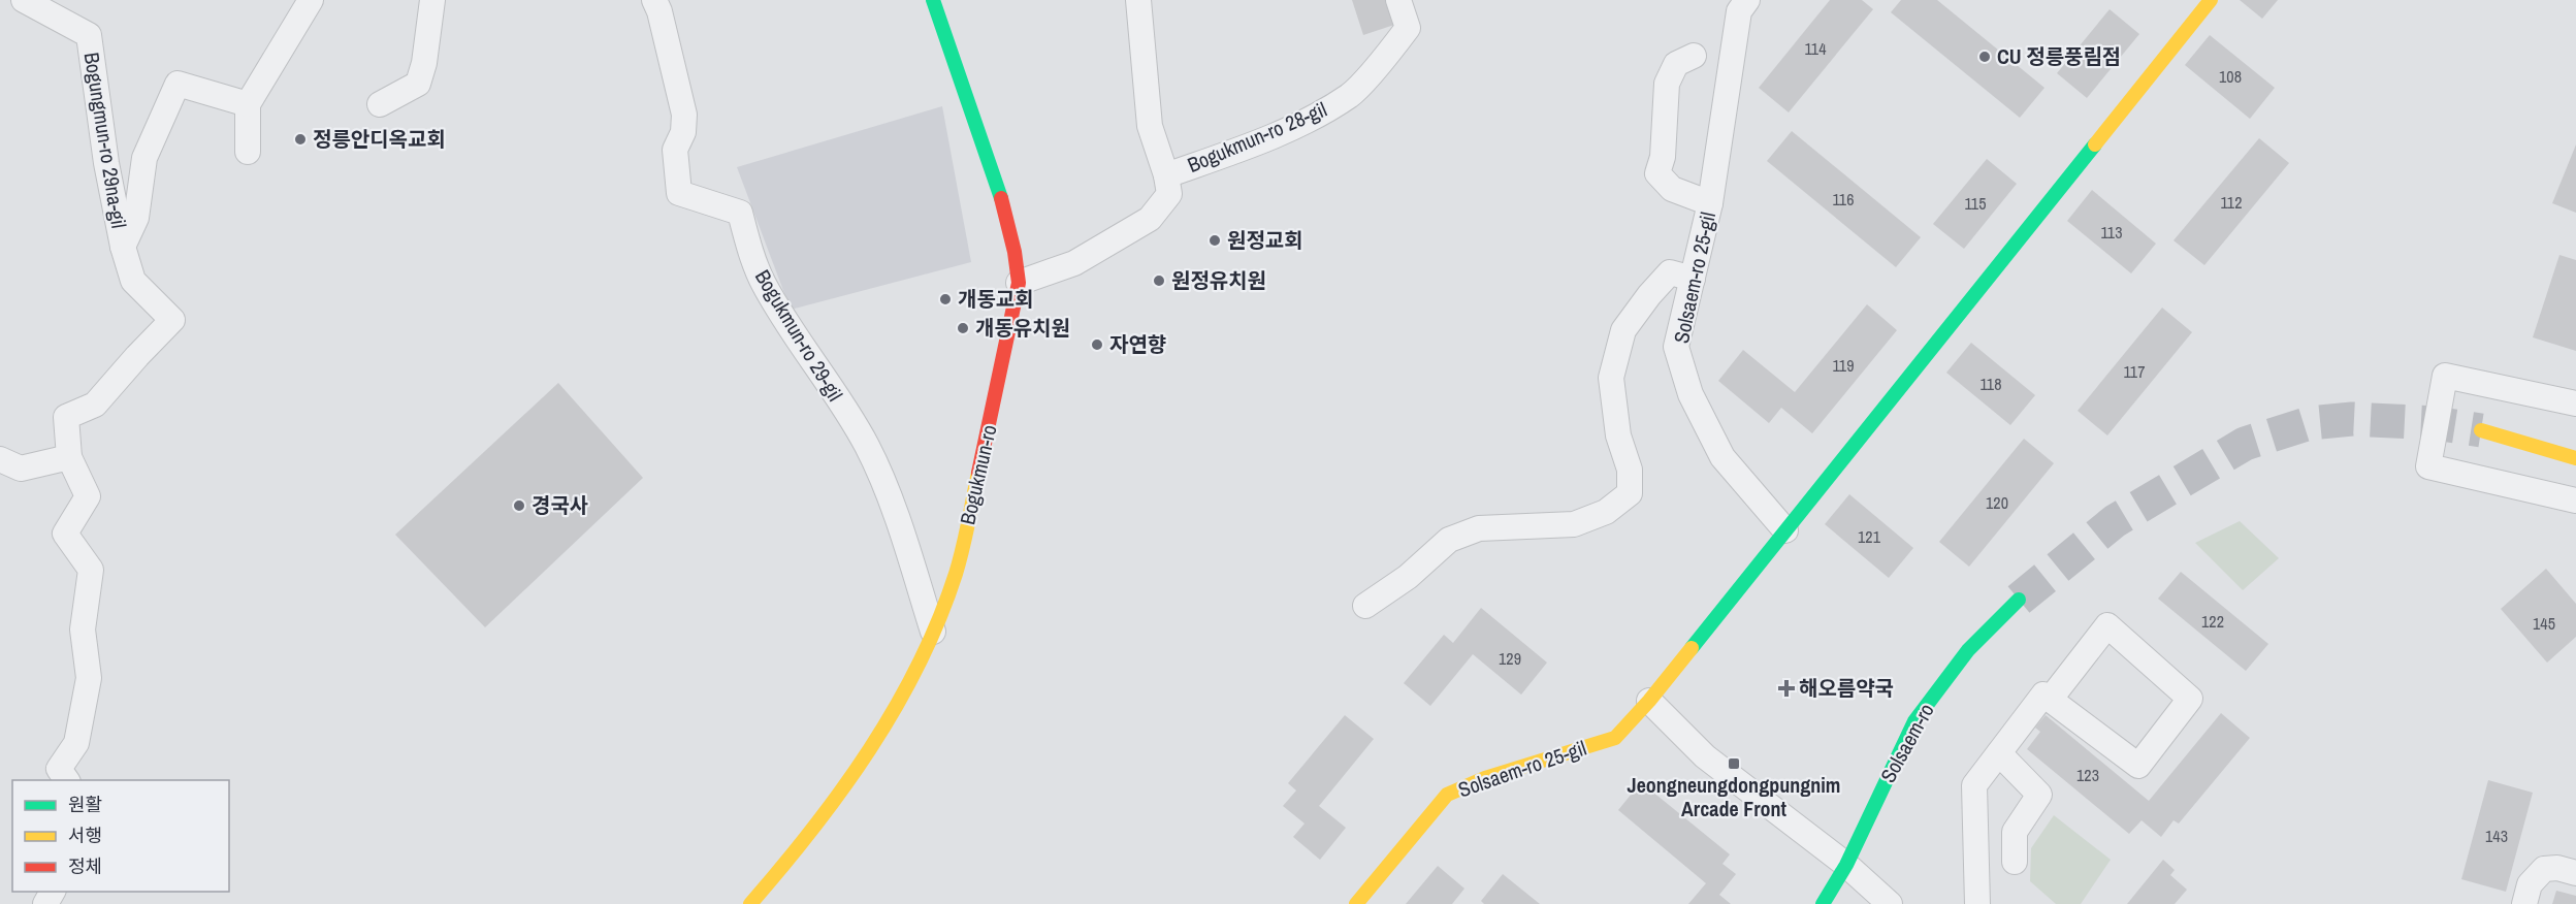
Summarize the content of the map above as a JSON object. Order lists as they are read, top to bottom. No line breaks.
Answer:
{"streets":{"street":["Bogukmun-ro 28-gil","Bogungmun-ro 29na-gil","Solsaem-ro 25-gil","Bogukmun-ro 29-gil","Bogukmun-ro","Solsaem-ro"]},"crossings":[["Bogukmun-ro 28-gil","Bogukmun-ro"],["Bogukmun-ro 29-gil","Bogukmun-ro"]],"places":{"other":["CU 정릉풍림점","정릉안디옥교회","원정교회","원정유치원","개동교회","개동유치원","자연향","경국사"],"health":["해오름약국"],"transit":["Jeongneungdongpungnim Arcade Front"]},"house_numbers":["114","108","116","112","115","113","119","117","118","120","121","122","145","129","123","143"],"legend":["원활","서행","정체"]}
